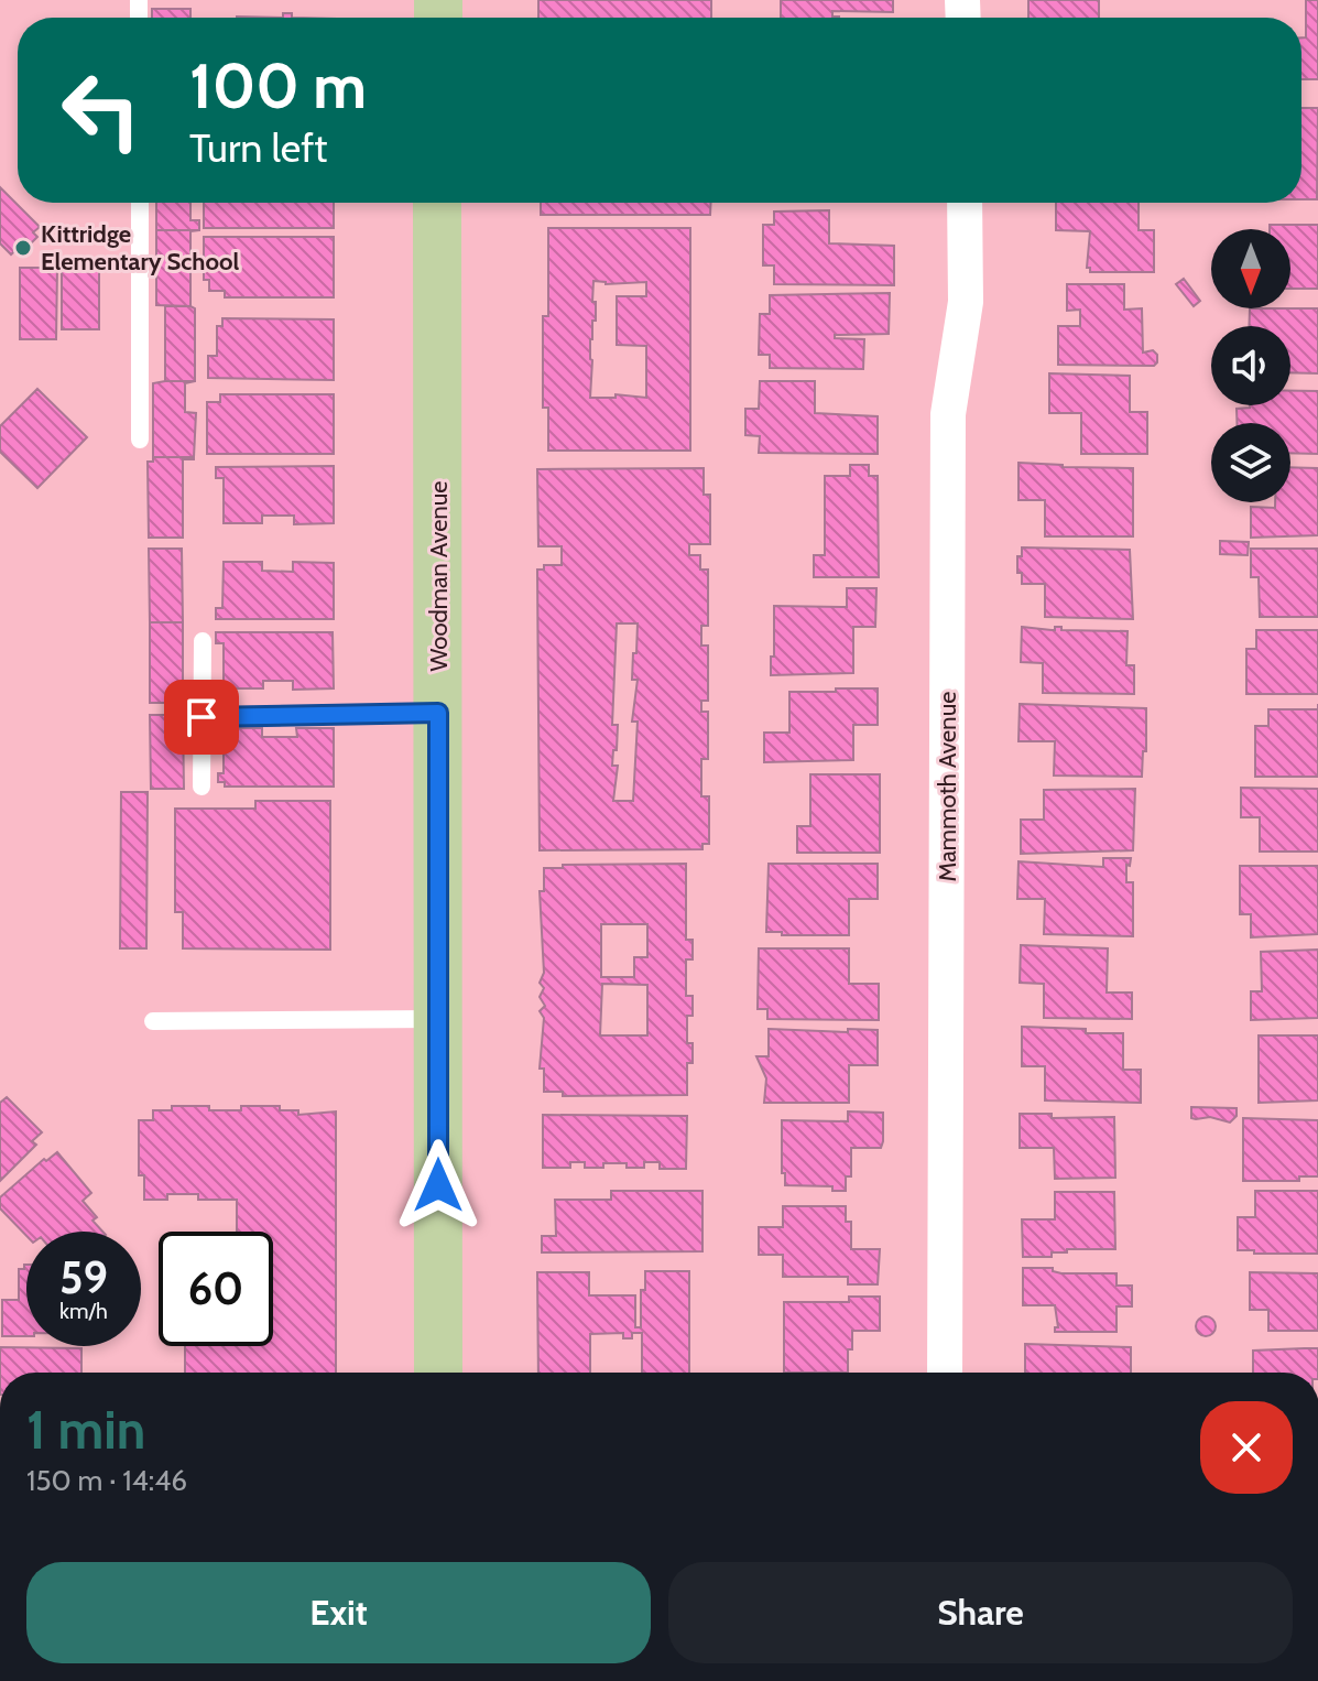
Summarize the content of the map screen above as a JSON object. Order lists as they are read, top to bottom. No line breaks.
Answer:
{"streets":{"main road":["Woodman Avenue"],"street":["Mammoth Avenue"]},"places":["Kittridge Elementary School"],"north":"bottom","page":{"turn":["100 m","Turn left"],"speed":"59 km/h","limit":"60","heading":["1 min","150 m · 14:46"],"buttons":["Exit","Share"]}}
